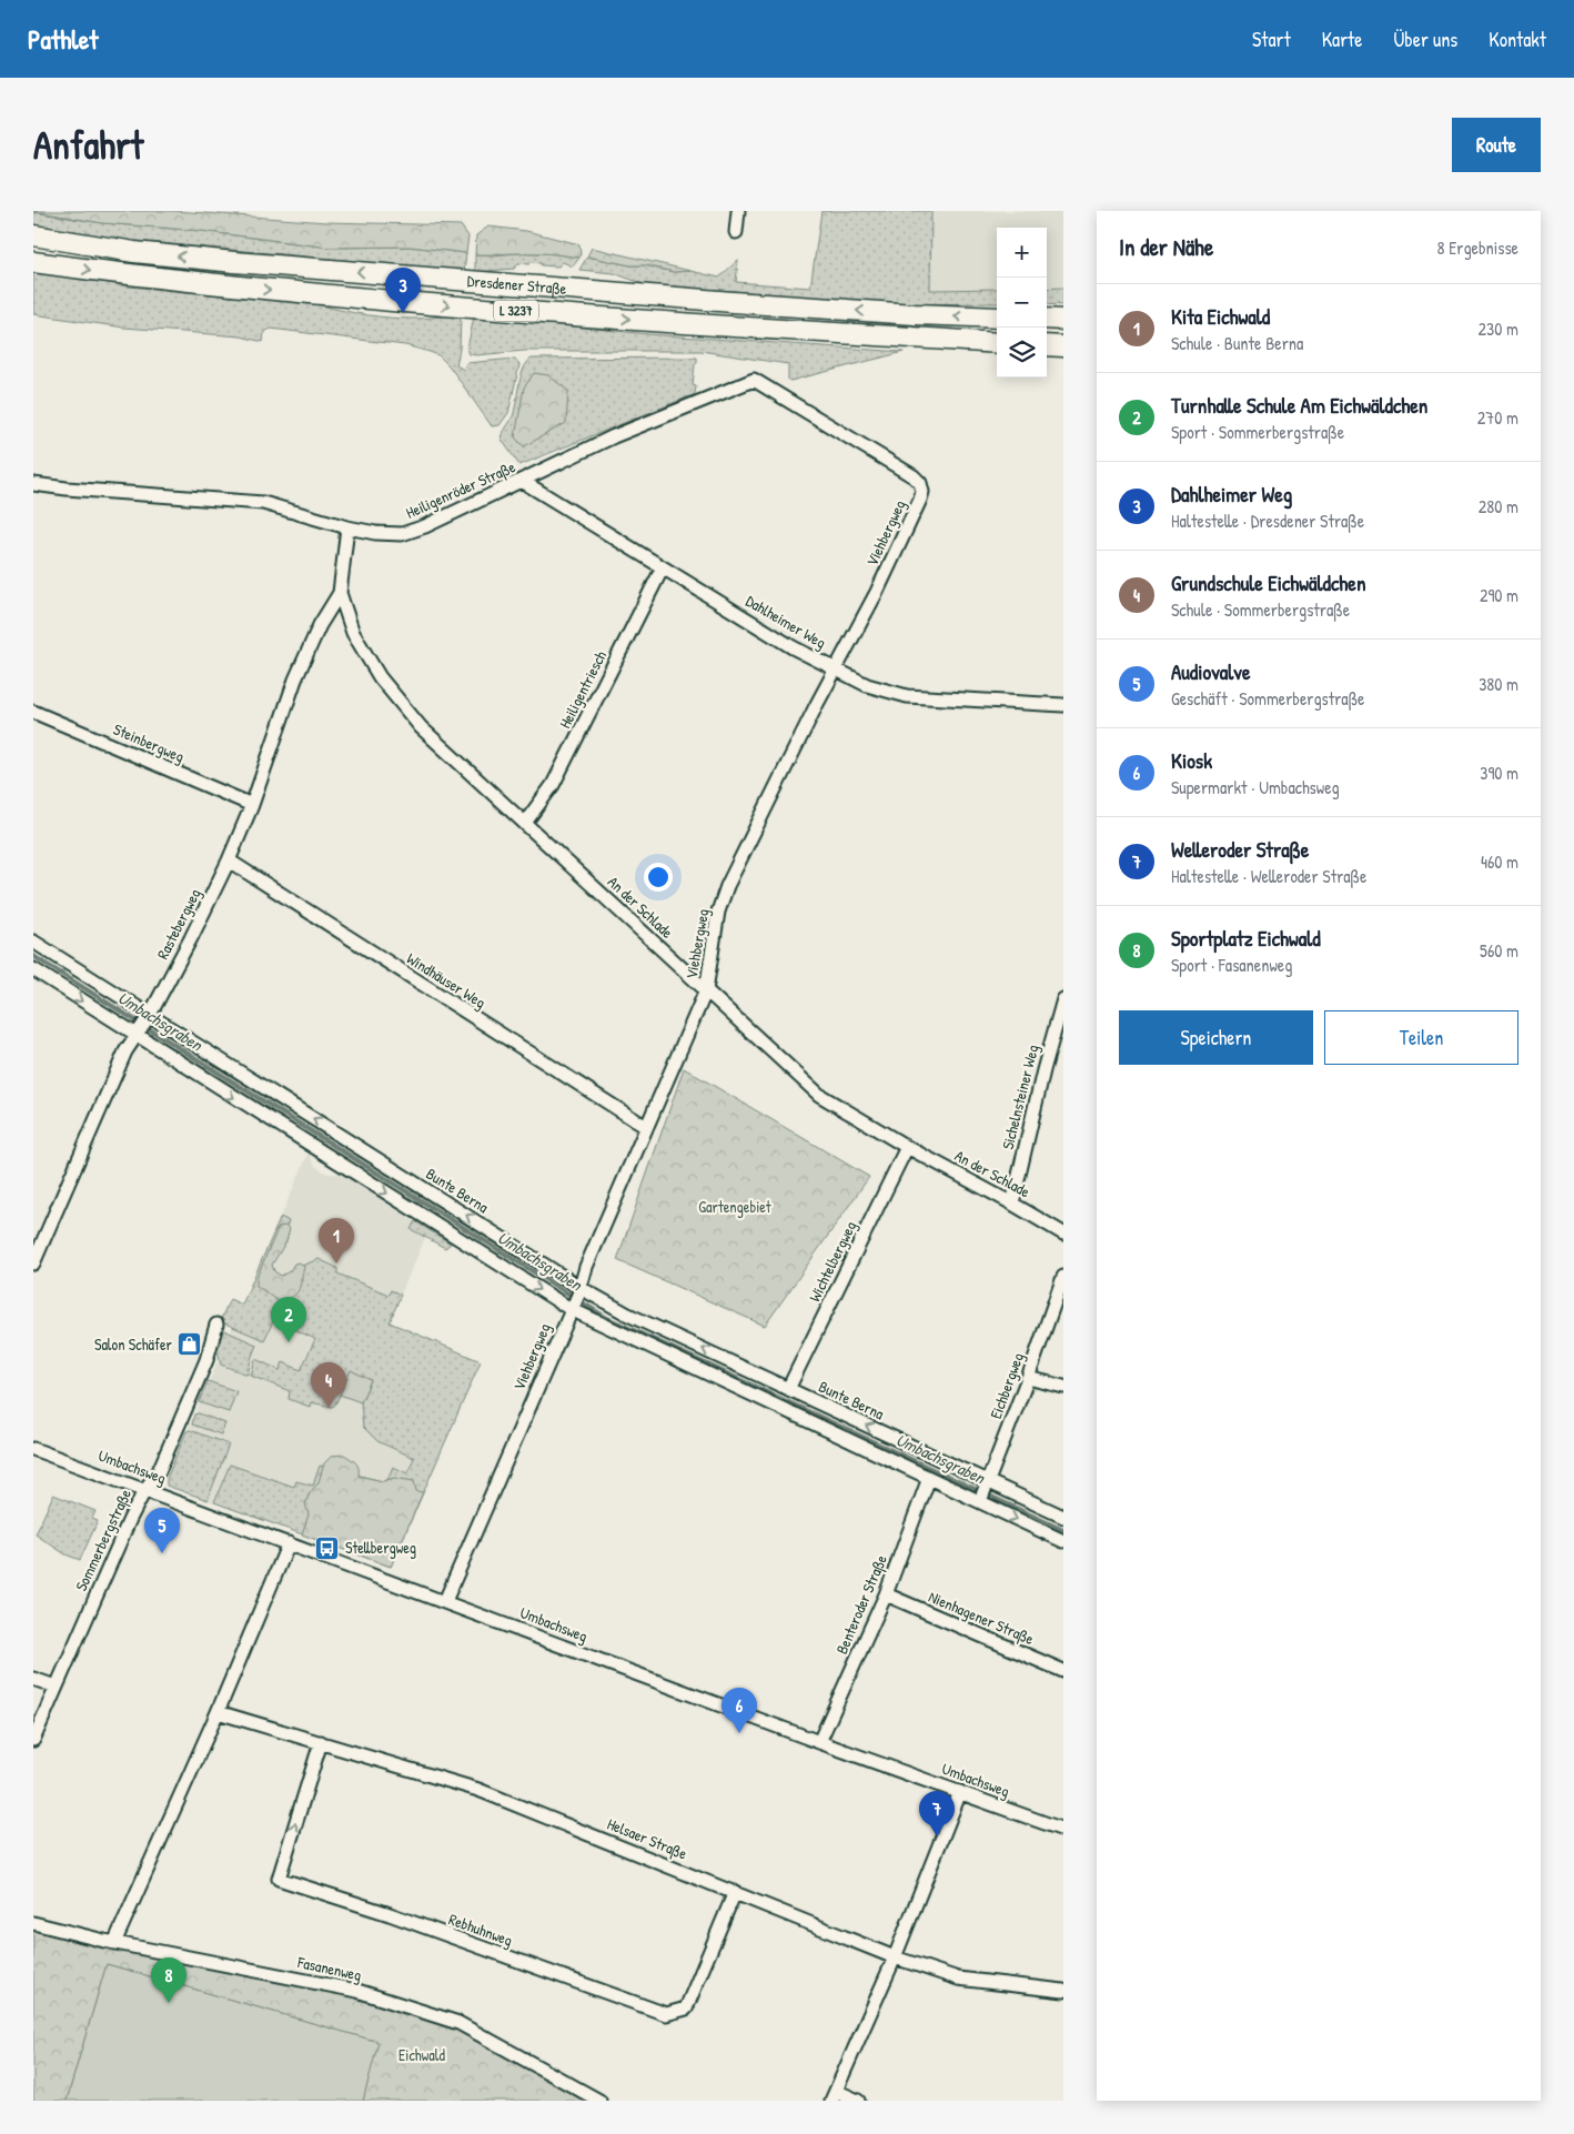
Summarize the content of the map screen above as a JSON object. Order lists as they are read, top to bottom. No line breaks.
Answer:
{"streets":{"main road":["Dresdener Straße","L 3237"],"street":["Heiligenröder Straße","Viehbergweg","Dahlheimer Weg","Heiligentriesch","Steinbergweg","An der Schlade","Rastebergweg","Windhäuser Weg","Sichelnsteiner Weg","Bunte Berna","Wichtelbergweg","Eichbergweg","Umbachsweg","Sommerbergstraße","Benteroder Straße","Nienhagener Straße","Helsaer Straße","Rebhuhnweg","Fasanenweg"]},"crossings":[["Heiligenröder Straße","Viehbergweg"],["Heiligenröder Straße","Dahlheimer Weg"],["Heiligenröder Straße","An der Schlade"],["Viehbergweg","Dahlheimer Weg"],["Viehbergweg","An der Schlade"],["Viehbergweg","Windhäuser Weg"],["Viehbergweg","Bunte Berna"],["Viehbergweg","Umbachsweg"],["Dahlheimer Weg","Heiligentriesch"],["Heiligentriesch","An der Schlade"],["Steinbergweg","Rastebergweg"],["An der Schlade","Rastebergweg"],["An der Schlade","Sichelnsteiner Weg"],["An der Schlade","Wichtelbergweg"],["Rastebergweg","Windhäuser Weg"],["Rastebergweg","Bunte Berna"],["Bunte Berna","Wichtelbergweg"],["Bunte Berna","Eichbergweg"],["Bunte Berna","Benteroder Straße"],["Umbachsweg","Sommerbergstraße"],["Umbachsweg","Benteroder Straße"],["Benteroder Straße","Nienhagener Straße"],["Helsaer Straße","Rebhuhnweg"]],"water":["Umbachsgraben"],"parks":["Gartengebiet","Eichwald"],"places":{"shop":["Salon Schäfer"],"bus stop":["Stellbergweg"]},"page":{"header":"Pathlet","nav":["Start","Karte","Über uns","Kontakt"],"buttons":["Route",["Speichern","Teilen"]],"title":"Anfahrt","heading":["In der Nähe","8 Ergebnisse"],"map_buttons":["+","−"],"pins":["3","1","2","4","5","6","7","8"],"list":[{"mark":"1","name":"Kita Eichwald","note":"Schule · Bunte Berna","value":"230 m"},{"mark":"2","name":"Turnhalle Schule Am Eichwäldchen","note":"Sport · Sommerbergstraße","value":"270 m"},{"mark":"3","name":"Dahlheimer Weg","note":"Haltestelle · Dresdener Straße","value":"280 m"},{"mark":"4","name":"Grundschule Eichwäldchen","note":"Schule · Sommerbergstraße","value":"290 m"},{"mark":"5","name":"Audiovalve","note":"Geschäft · Sommerbergstraße","value":"380 m"},{"mark":"6","name":"Kiosk","note":"Supermarkt · Umbachsweg","value":"390 m"},{"mark":"7","name":"Welleroder Straße","note":"Haltestelle · Welleroder Straße","value":"460 m"},{"mark":"8","name":"Sportplatz Eichwald","note":"Sport · Fasanenweg","value":"560 m"}]}}
